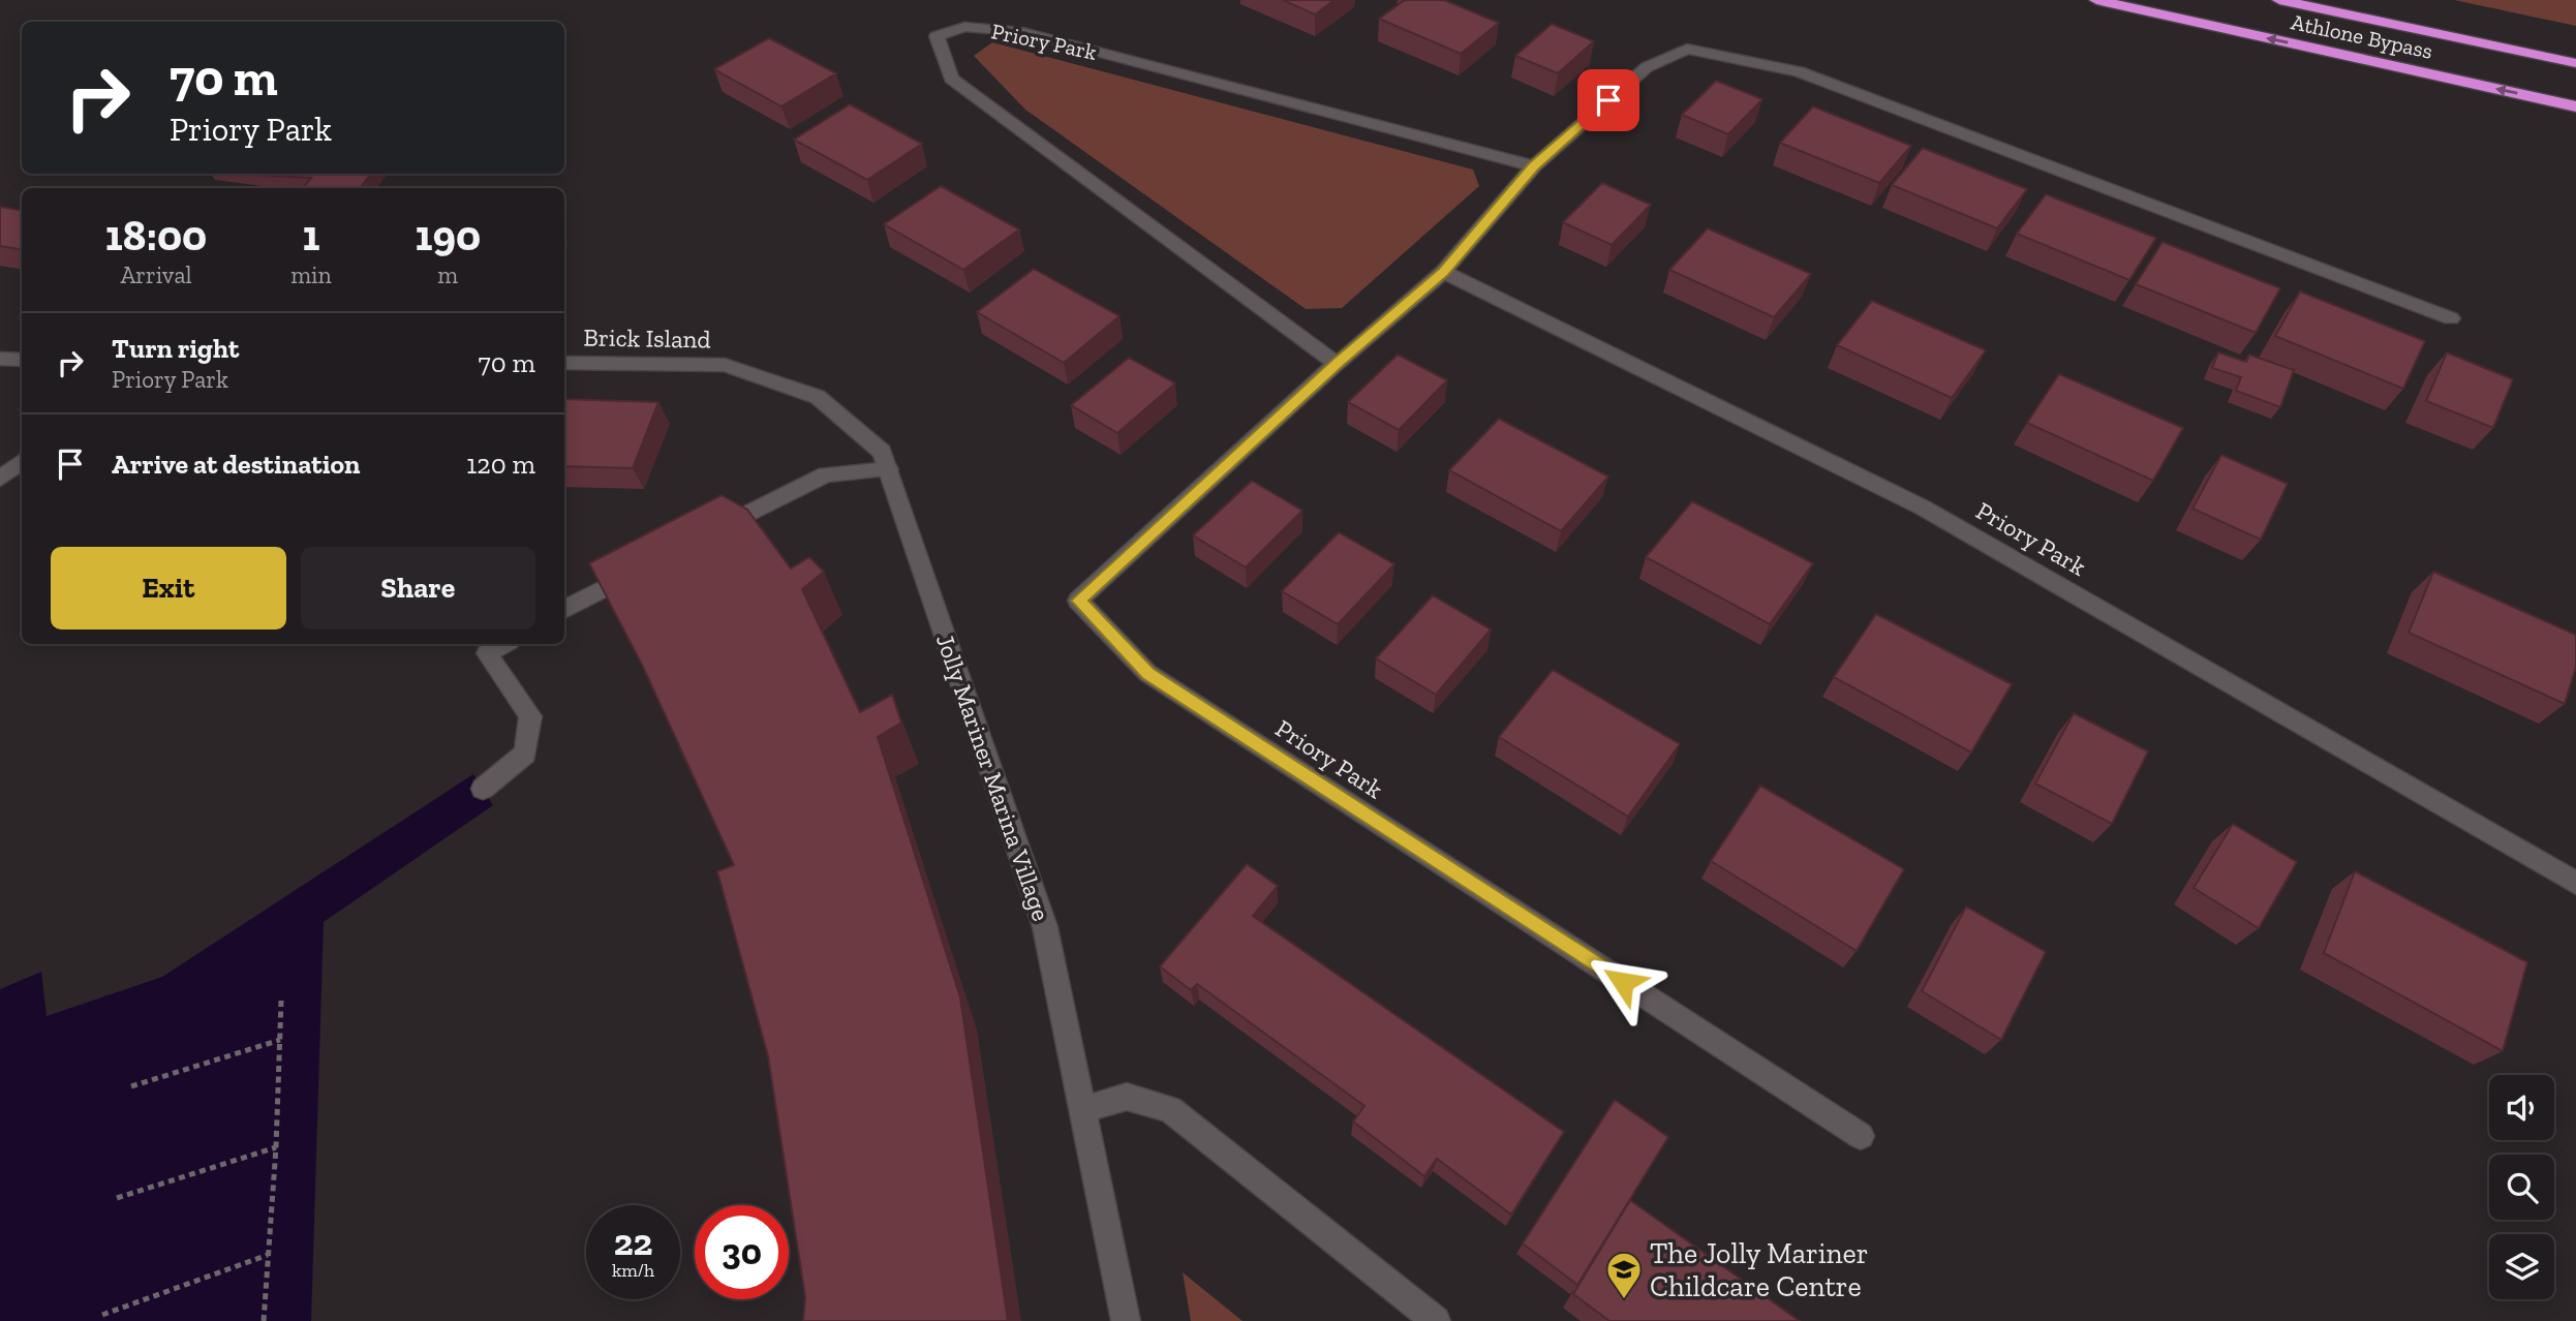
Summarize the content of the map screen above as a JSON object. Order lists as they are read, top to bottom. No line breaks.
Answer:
{"streets":{"highway":["Athlone Bypass"],"street":["Priory Park","Brick Island","Jolly Mariner Marina Village"]},"crossings":[["Brick Island","Jolly Mariner Marina Village"]],"places":{"school or university":["The Jolly Mariner Childcare Centre"]},"page":{"turn":["70 m","Priory Park"],"eta":["18:00","Arrival","1","min","190","m"],"list":[{"name":"Turn right","note":"Priory Park","value":"70 m"},{"name":"Arrive at destination","value":"120 m"}],"buttons":["Exit","Share"],"speed":"22 km/h","limit":"30"}}
